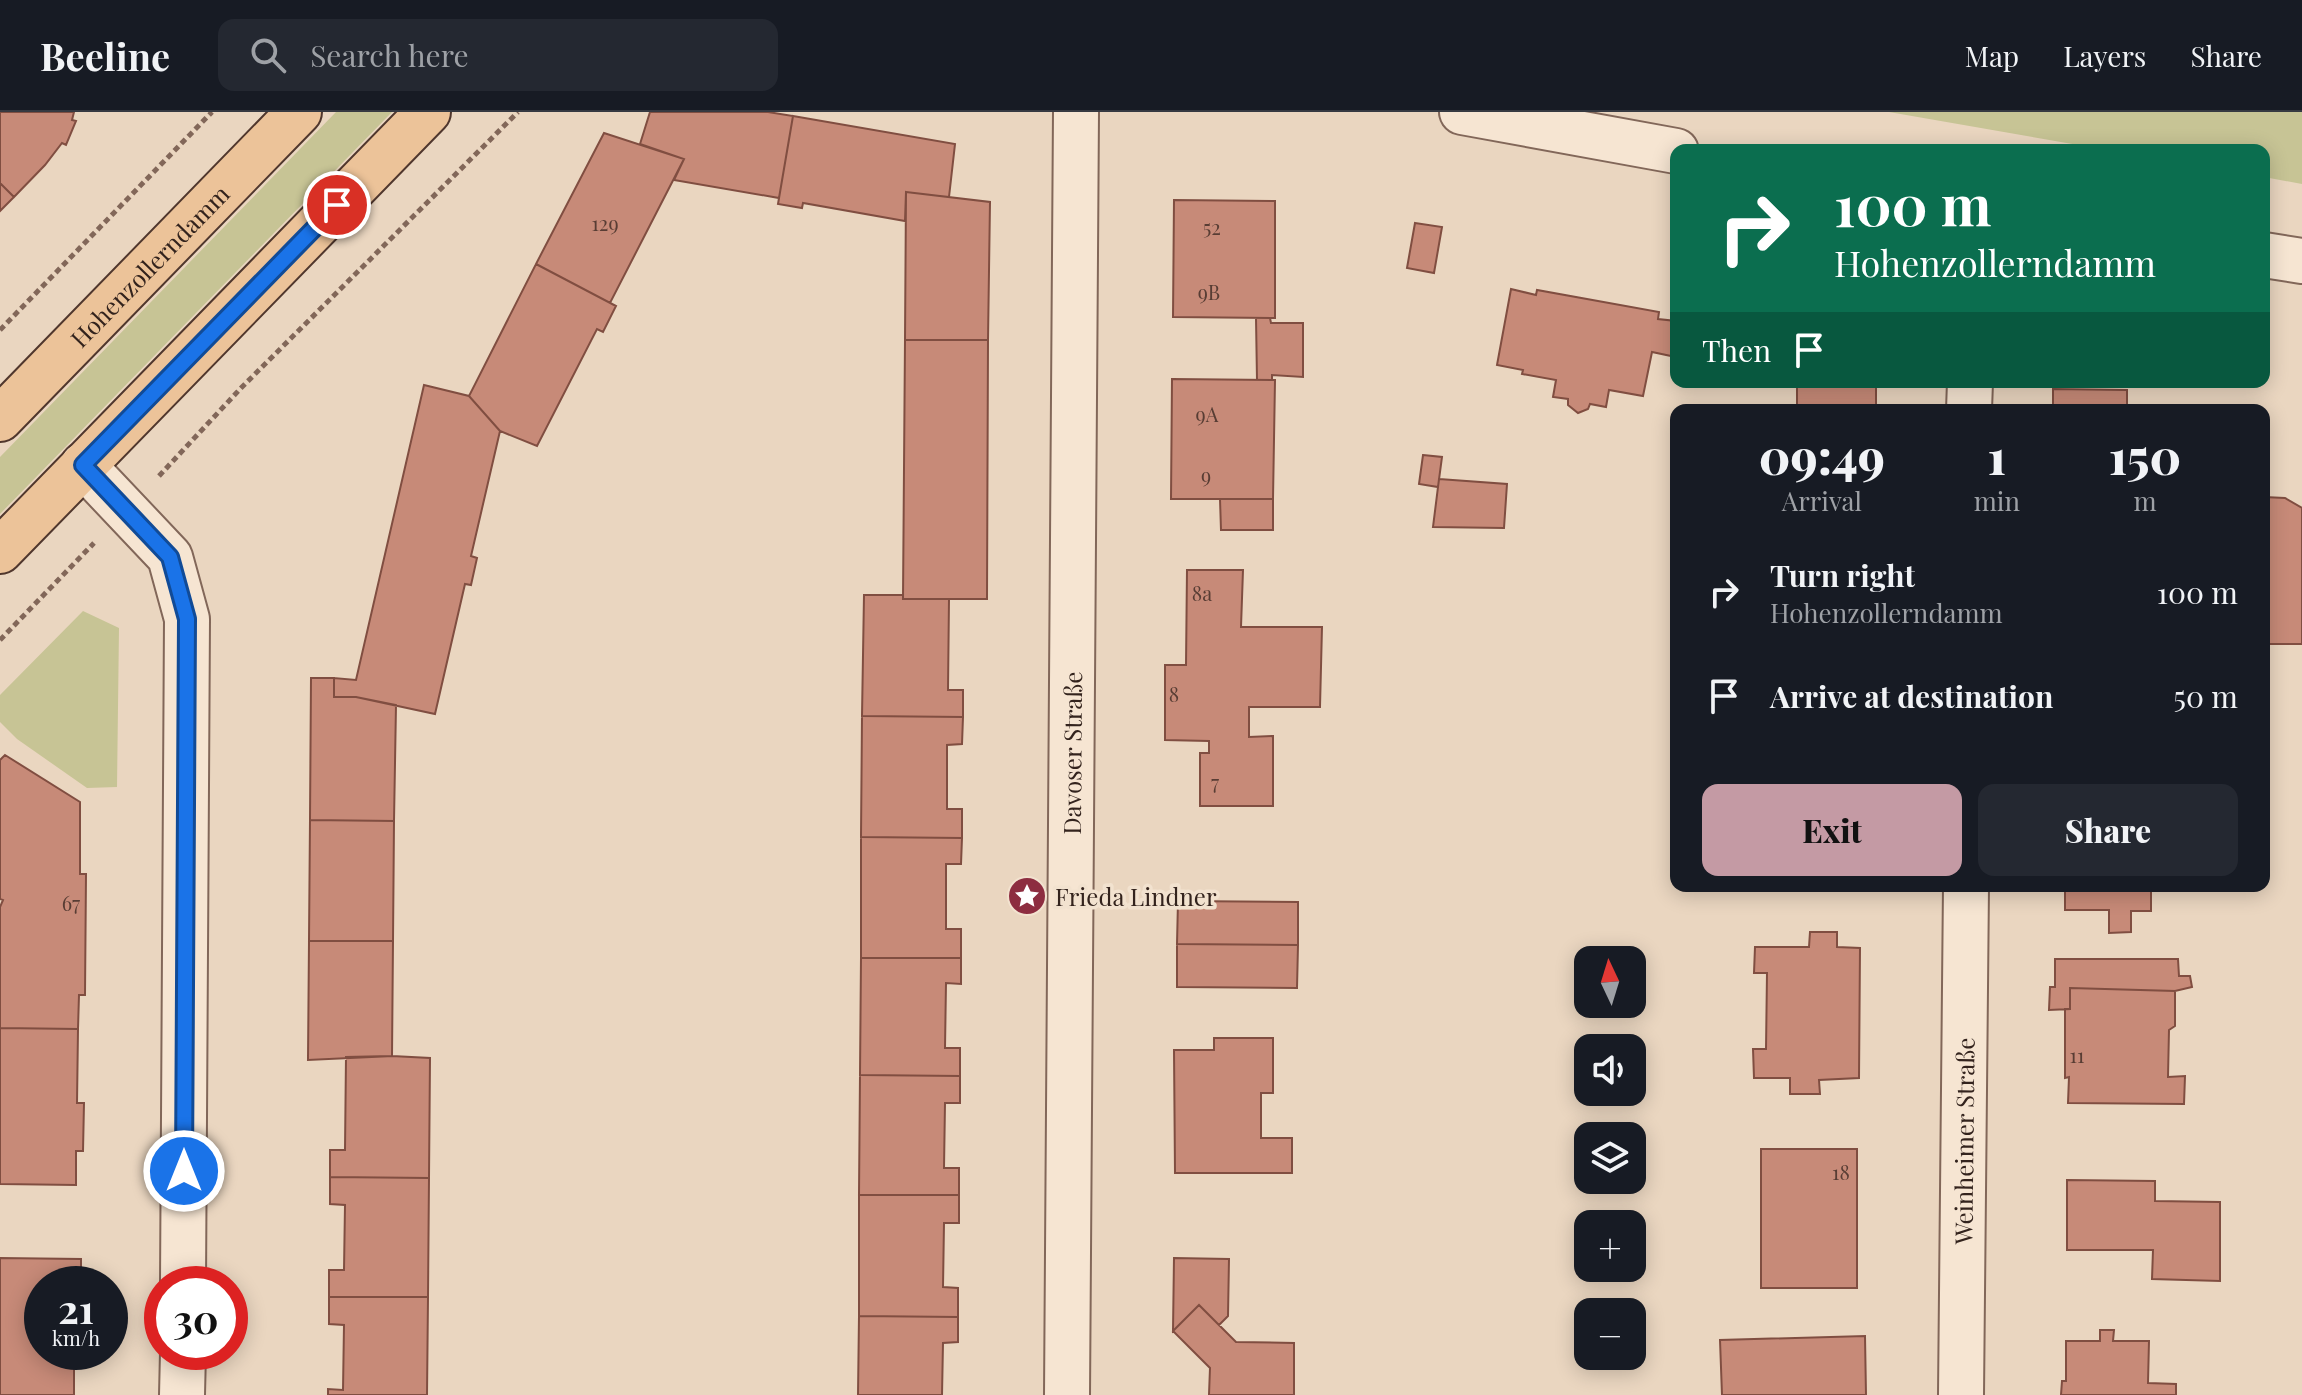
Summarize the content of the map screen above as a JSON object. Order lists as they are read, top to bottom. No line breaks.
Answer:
{"streets":{"main road":["Hohenzollerndamm"],"street":["Davoser Straße","Weinheimer Straße"]},"places":{"place":["Frieda Lindner"]},"house_numbers":["129","52","9B","9A","9","8a","8","7","67","11","18"],"north":"top","page":{"header":"Beeline","search":"Search here","nav":["Map","Layers","Share"],"turn":["100 m","Hohenzollerndamm"],"then":"Then","eta":["09:49","Arrival","1","min","150","m"],"list":[{"name":"Turn right","note":"Hohenzollerndamm","value":"100 m"},{"name":"Arrive at destination","value":"50 m"}],"buttons":["Exit","Share"],"map_buttons":["+","−"],"speed":"21 km/h","limit":"30"}}
